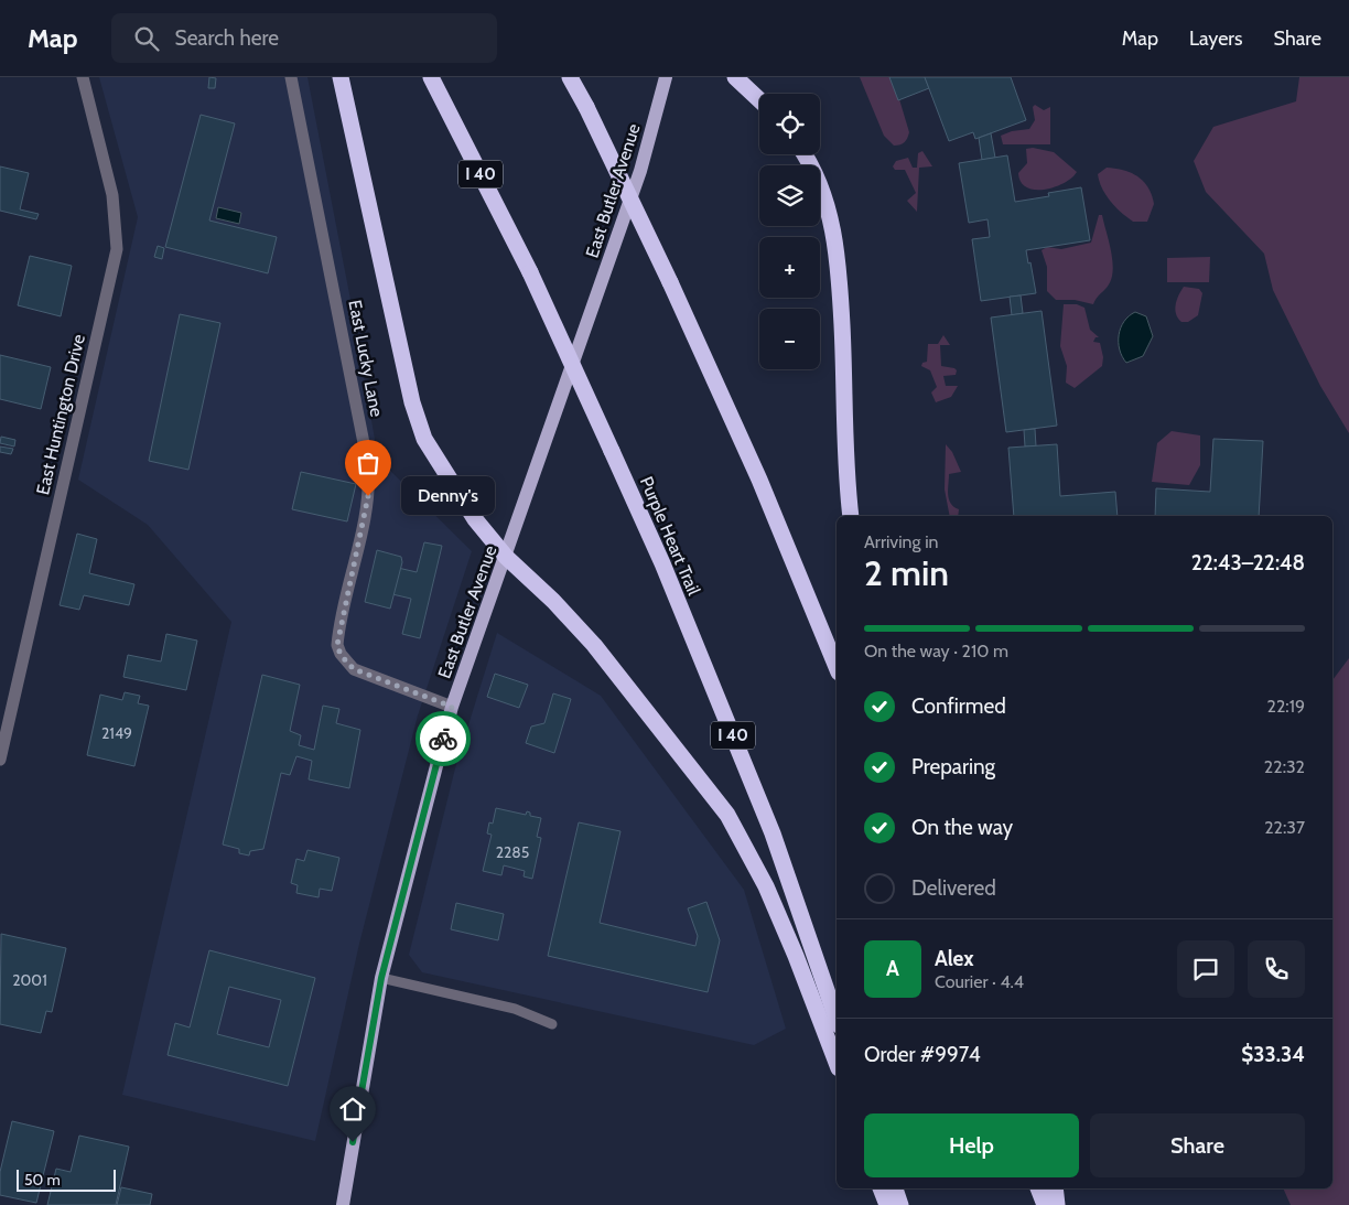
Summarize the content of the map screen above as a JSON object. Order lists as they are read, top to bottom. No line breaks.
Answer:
{"streets":{"highway":["I 40","Purple Heart Trail"],"main road":["East Butler Avenue"],"street":["East Lucky Lane","East Huntington Drive"]},"crossings":[["East Butler Avenue","East Lucky Lane"]],"places":["Denny's"],"house_numbers":["2149","2285","2001"],"scale_bar":"50 m","page":{"header":"Map","search":"Search here","nav":["Map","Layers","Share"],"map_buttons":["+","−"],"bubble":"Denny's","heading":["2 min","Arriving in","22:43–22:48"],"panel":["Alex","Courier · 4.4","Order #9974","$33.34"],"bar":"On the way · 210 m","list":[["Confirmed","22:19"],["Preparing","22:32"],["On the way","22:37"],"Delivered"],"round":"A","buttons":["Help","Share"],"scale":"50 m"}}
